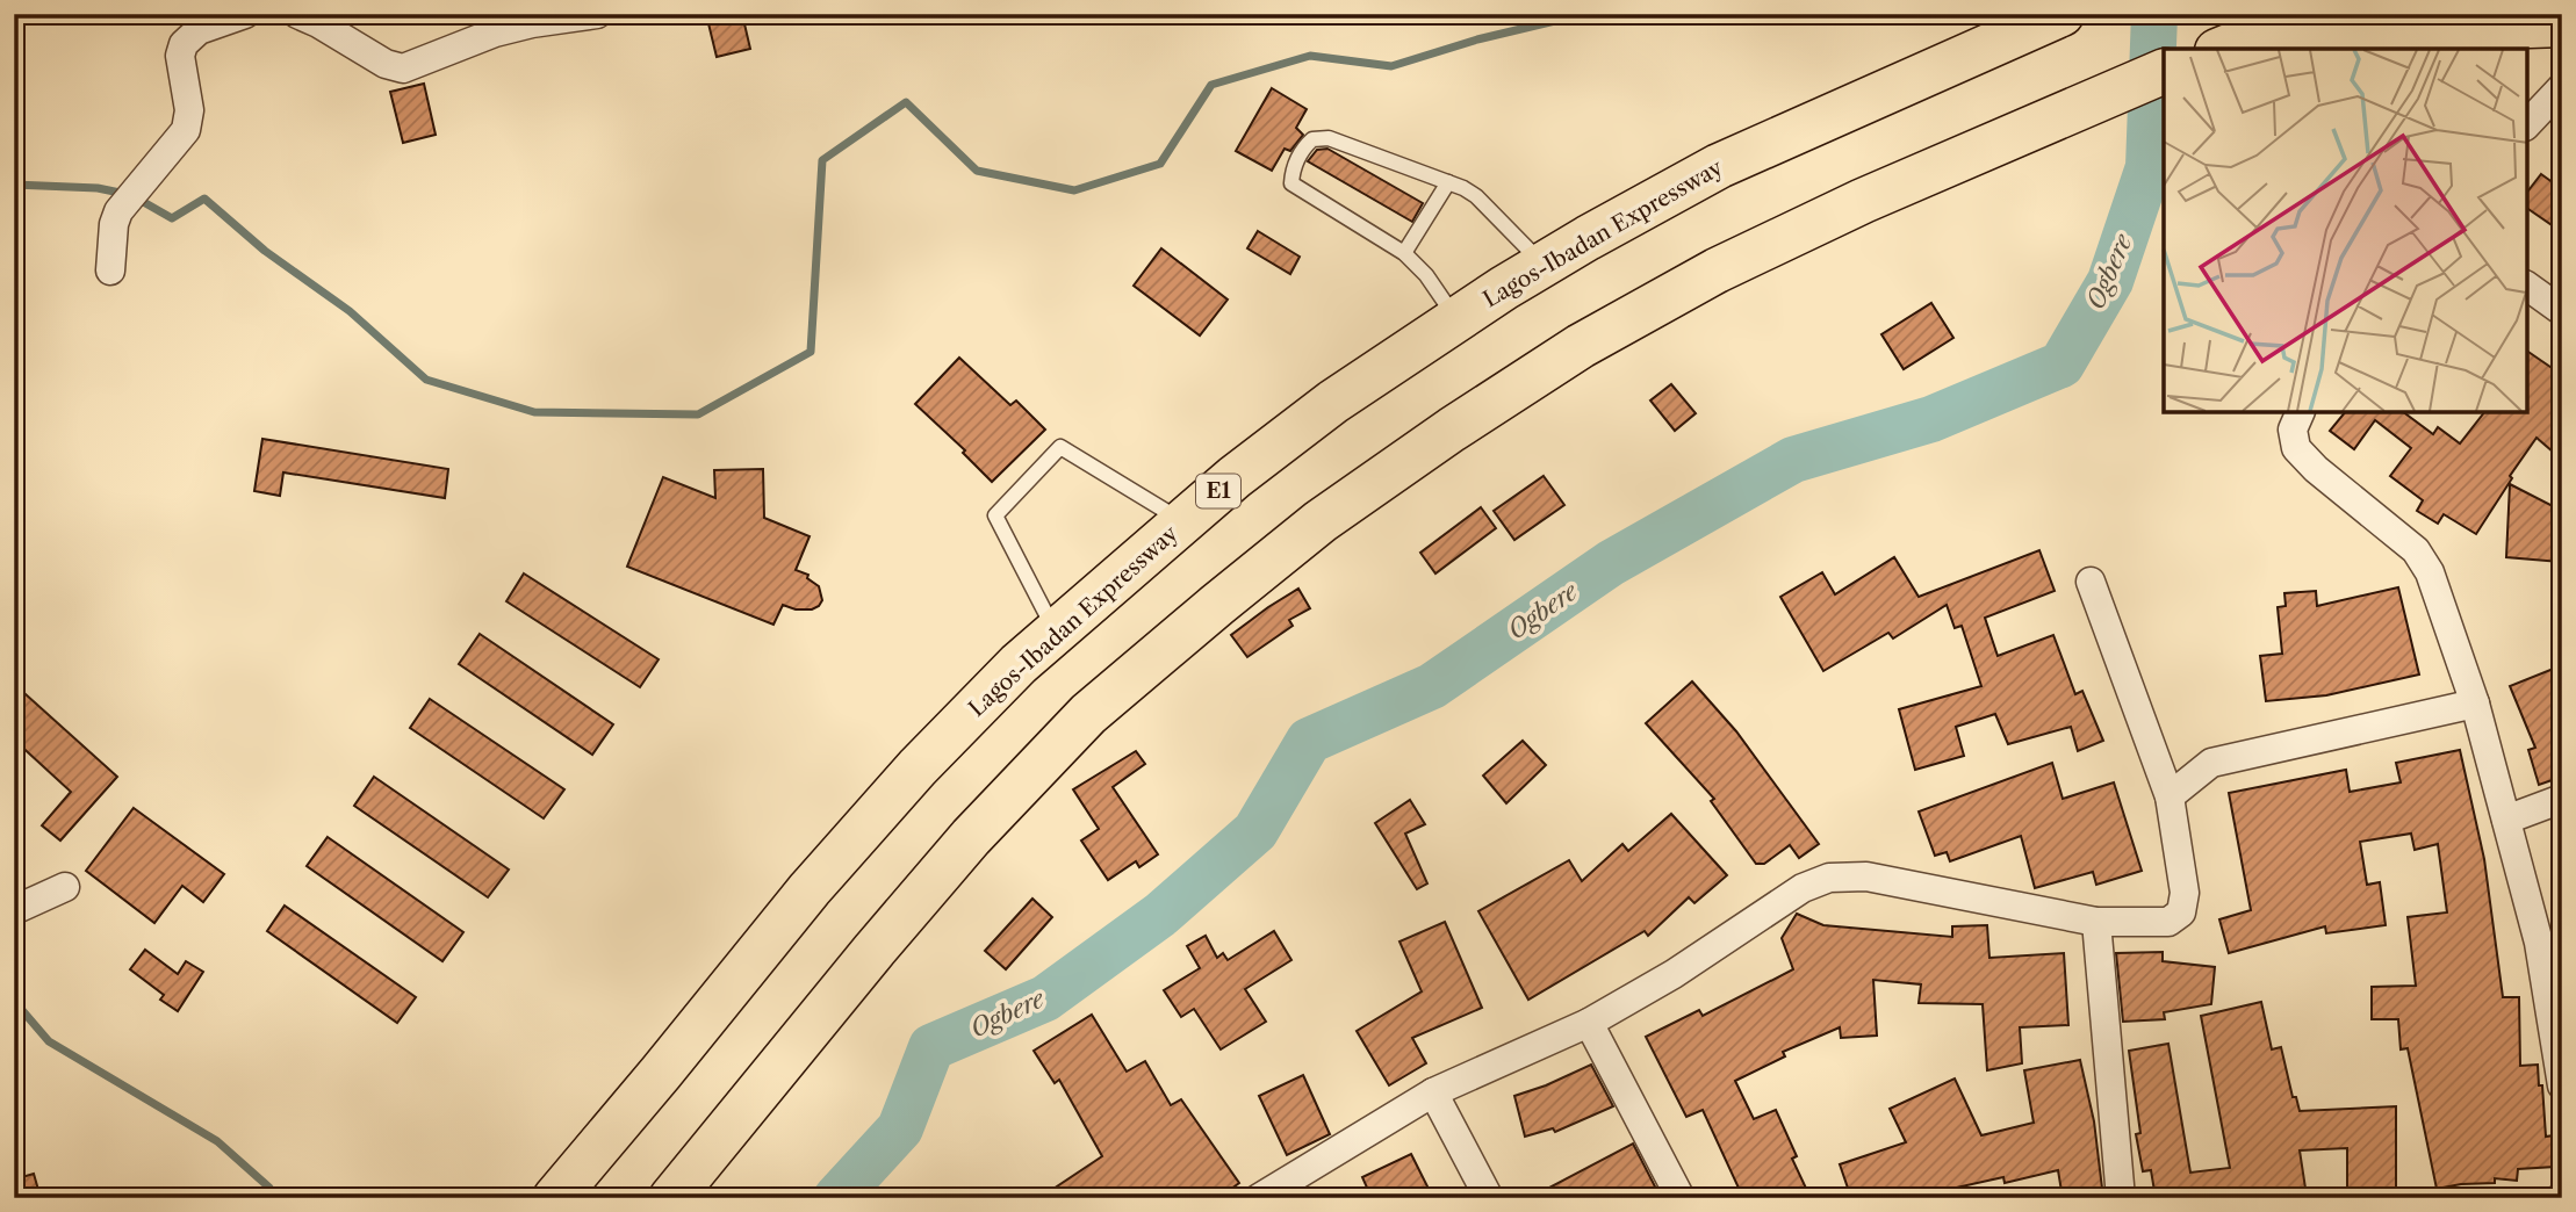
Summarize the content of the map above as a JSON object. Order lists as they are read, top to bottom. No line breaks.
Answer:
{"streets":{"highway":["Lagos-Ibadan Expressway","E1"]},"water":["Ogbere"]}
